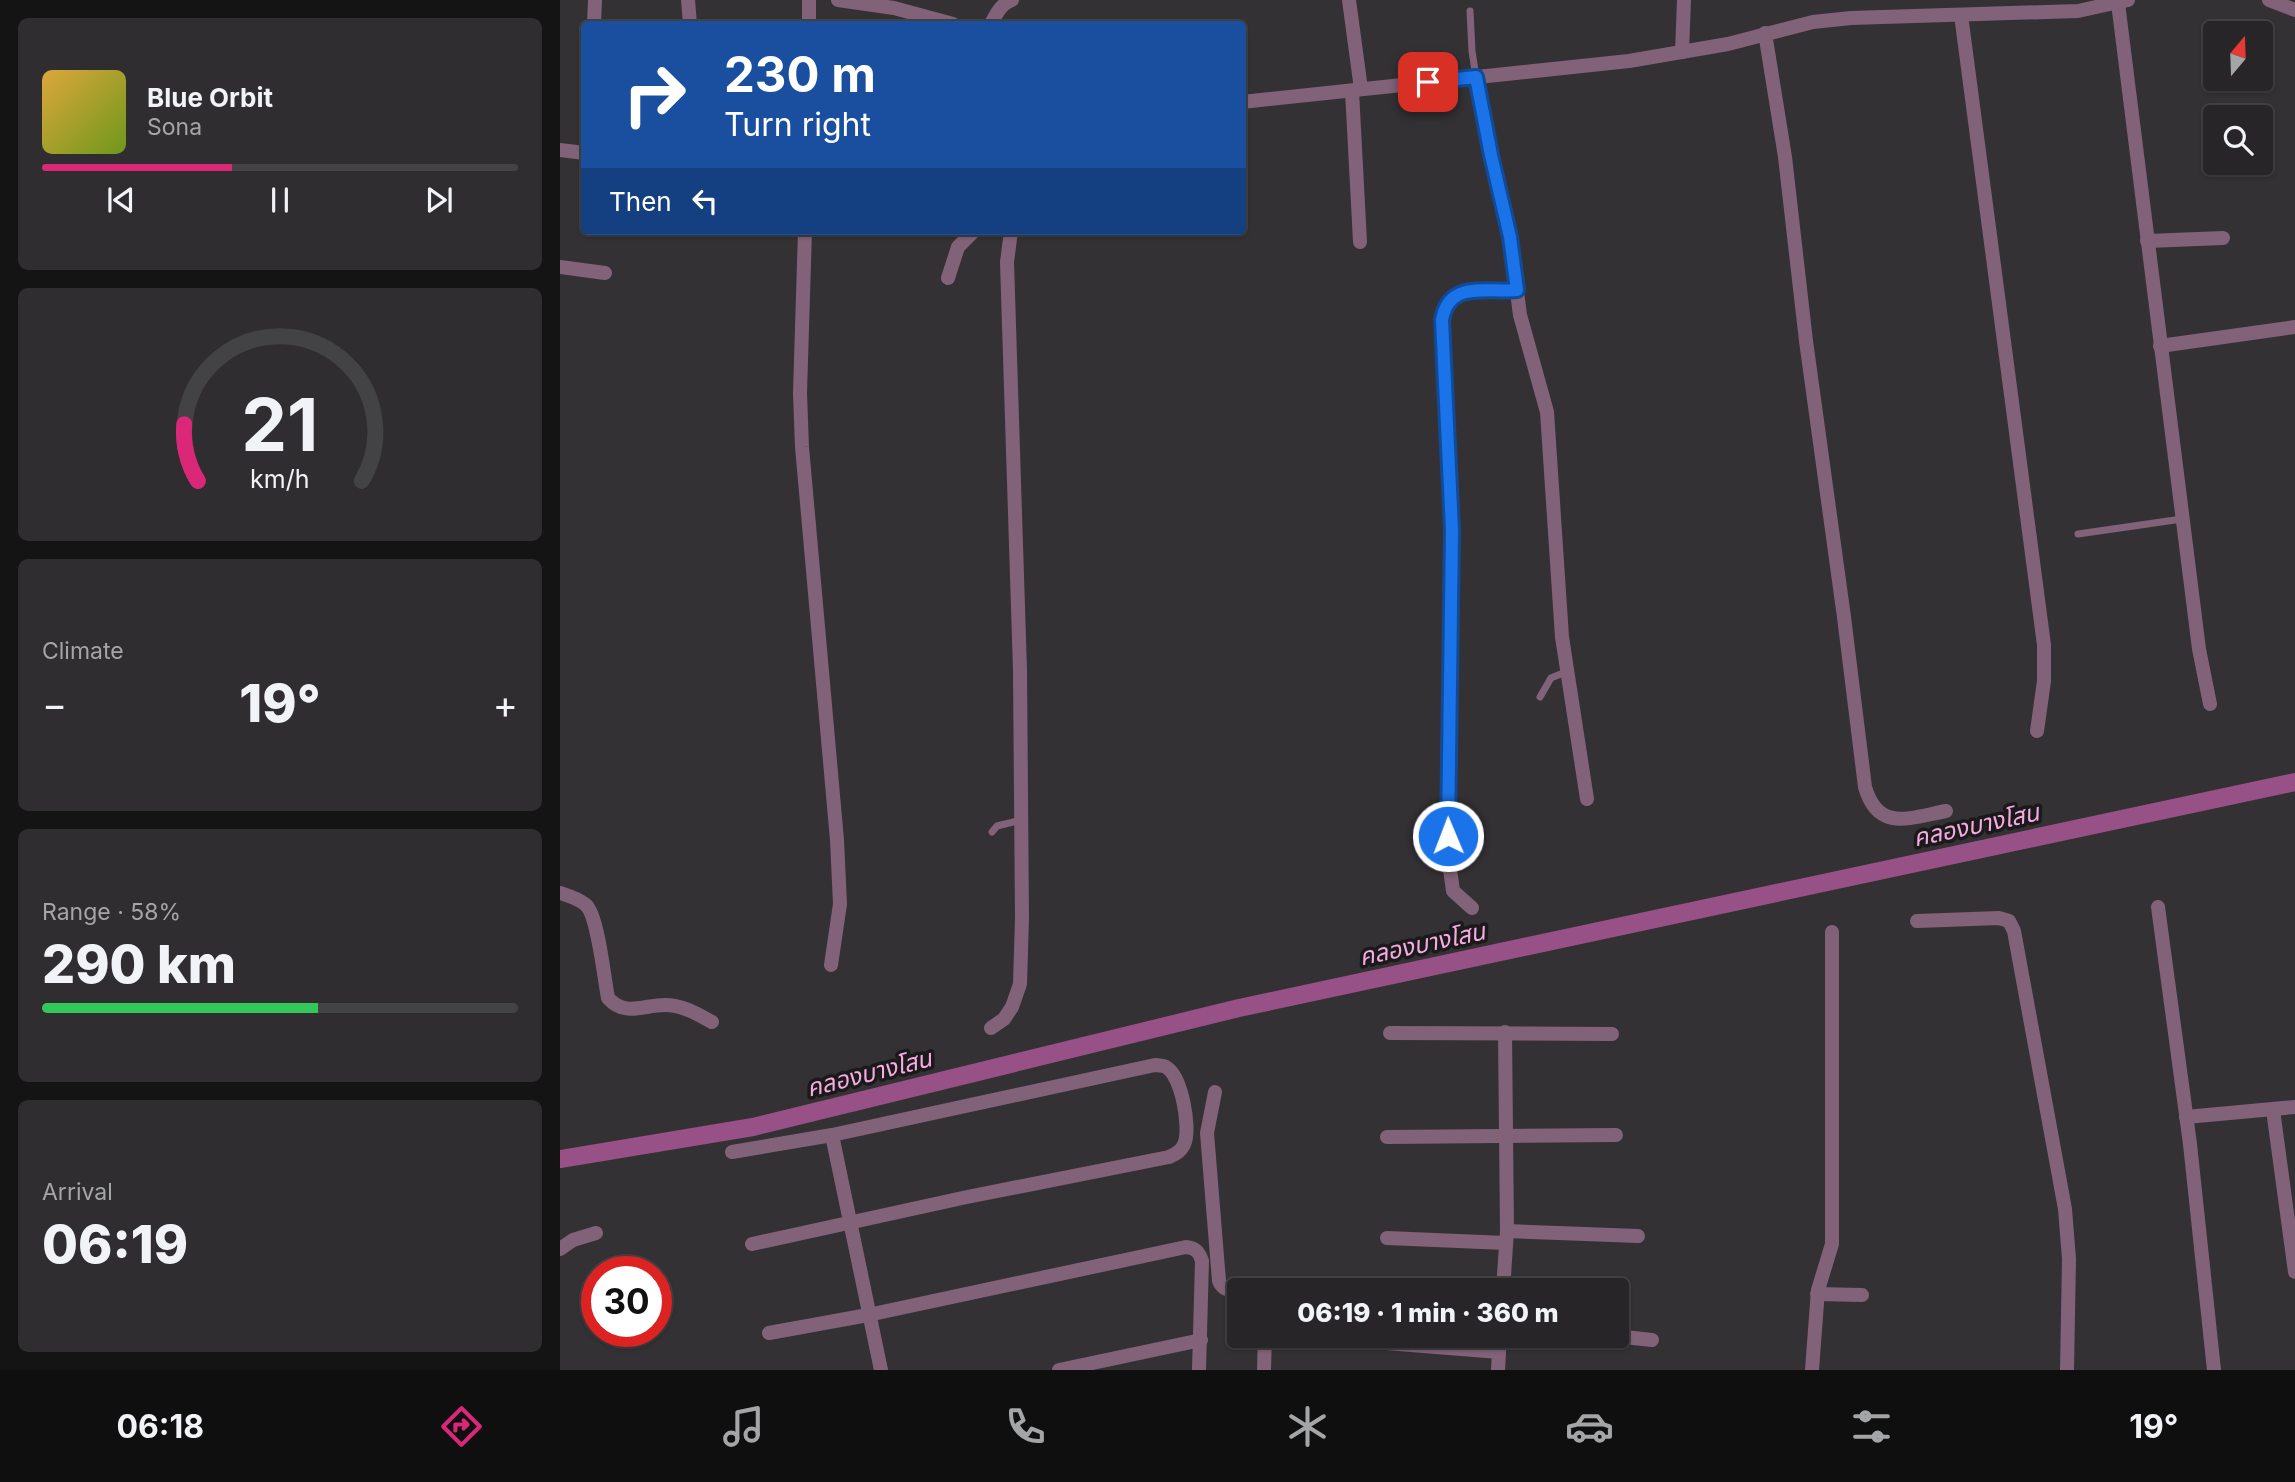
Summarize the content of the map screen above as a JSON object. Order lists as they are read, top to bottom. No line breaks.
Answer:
{"water":["คลองบางโสน"],"north":"top","page":{"turn":["230 m","Turn right"],"song":["Blue Orbit","Sona"],"then":"Then","tile":["Climate",["Range · 58%","290 km"],["Arrival","06:19"]],"heat":["−","19°","+"],"limit":"30","trip":"06:19 · 1 min · 360 m","tabs":["06:18","19°"],"gauge":["21","km/h"]}}
